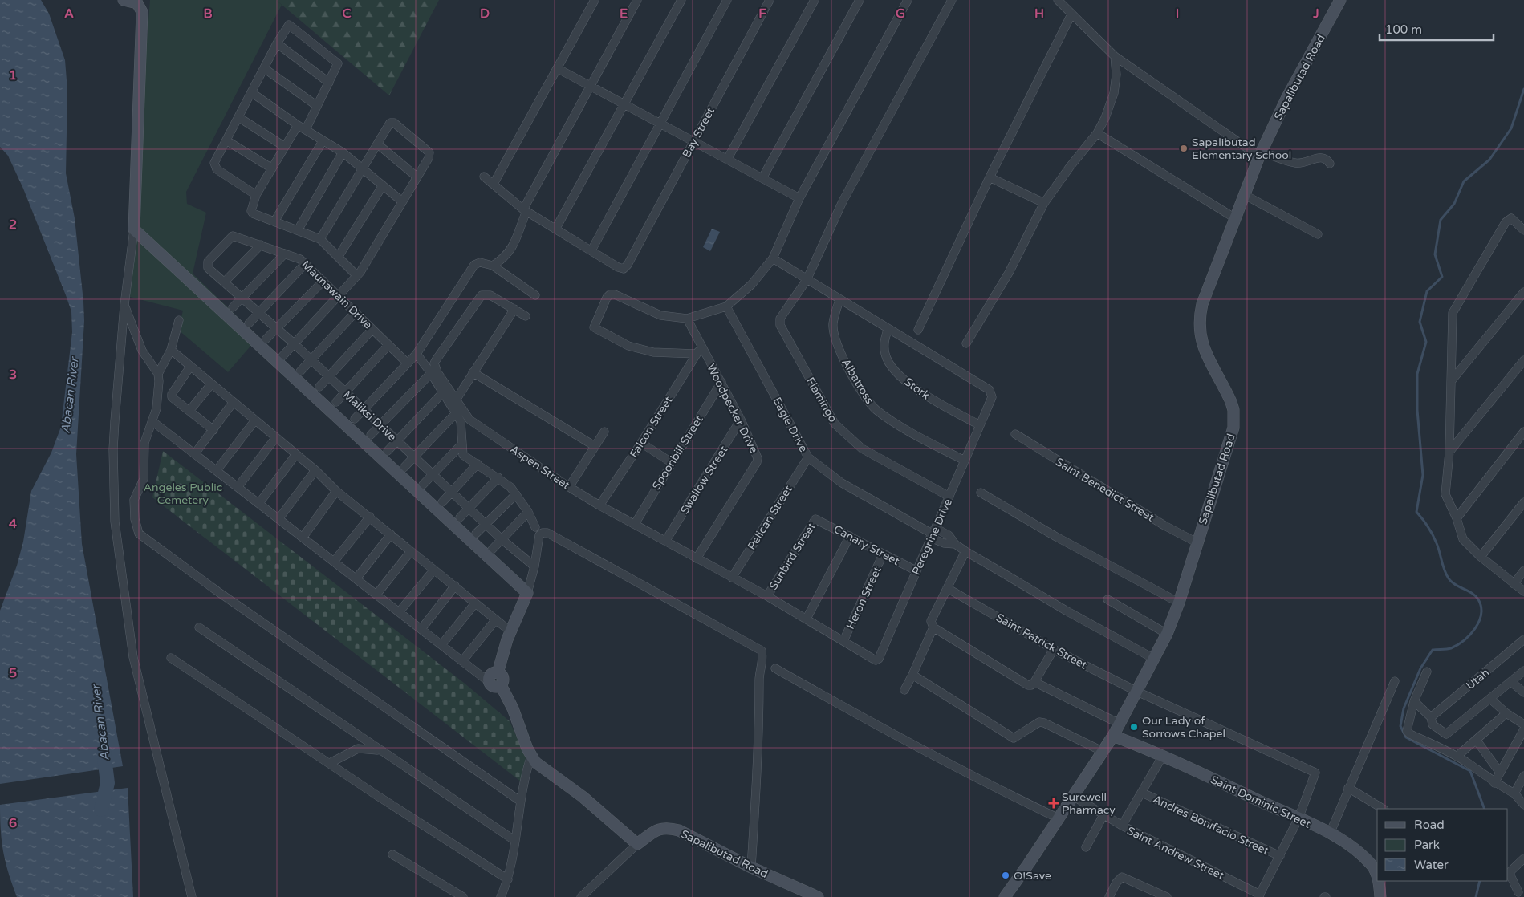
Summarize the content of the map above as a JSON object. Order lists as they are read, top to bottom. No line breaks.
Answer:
{"streets":{"street":["Sapalibutad Road","Bay Street","Maunawain Drive","Albatross","Stork","Flamingo","Woodpecker Drive","Maliksi Drive","Eagle Drive","Falcon Street","Spoonbill Street","Aspen Street","Swallow Street","Saint Benedict Street","Pelican Street","Peregrine Drive","Canary Street","Sunbird Street","Heron Street","Saint Patrick Street","Utah","Saint Dominic Street","Andres Bonifacio Street","Saint Andrew Street"]},"crossings":[["Sapalibutad Road","Saint Benedict Street"],["Sapalibutad Road","Saint Patrick Street"],["Sapalibutad Road","Saint Dominic Street"],["Sapalibutad Road","Saint Andrew Street"],["Maunawain Drive","Maliksi Drive"],["Albatross","Peregrine Drive"],["Stork","Peregrine Drive"],["Flamingo","Peregrine Drive"],["Woodpecker Drive","Falcon Street"],["Woodpecker Drive","Spoonbill Street"],["Woodpecker Drive","Swallow Street"],["Woodpecker Drive","Peregrine Drive"],["Eagle Drive","Pelican Street"],["Eagle Drive","Peregrine Drive"],["Falcon Street","Aspen Street"],["Spoonbill Street","Aspen Street"],["Spoonbill Street","Peregrine Drive"],["Aspen Street","Peregrine Drive"],["Swallow Street","Peregrine Drive"],["Pelican Street","Peregrine Drive"],["Peregrine Drive","Canary Street"],["Peregrine Drive","Sunbird Street"],["Peregrine Drive","Heron Street"],["Canary Street","Sunbird Street"],["Canary Street","Heron Street"],["Saint Patrick Street","Saint Dominic Street"]],"water":["Abacan River"],"parks":["Angeles Public Cemetery"],"places":{"other":["Sapalibutad Elementary School","Our Lady of Sorrows Chapel","O!Save"],"health":["Surewell Pharmacy"]},"legend":["Road","Park","Water"],"scale_bar":"100 m","grid":{"columns":["A","B","C","D","E","F","G","H","I","J"],"rows":["1","2","3","4","5","6"]}}
